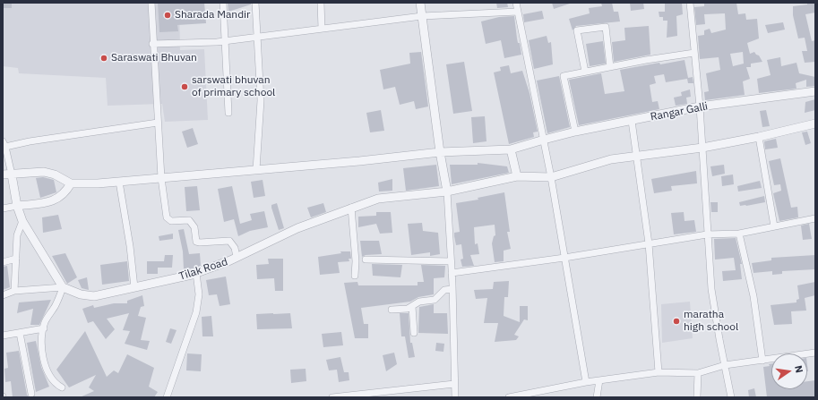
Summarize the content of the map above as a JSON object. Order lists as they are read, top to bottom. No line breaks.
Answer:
{"streets":{"street":["Rangar Galli","Tilak Road"]},"places":["Sharada Mandir","Saraswati Bhuvan","sarswati bhuvan of primary school","maratha high school"],"north":"right"}
